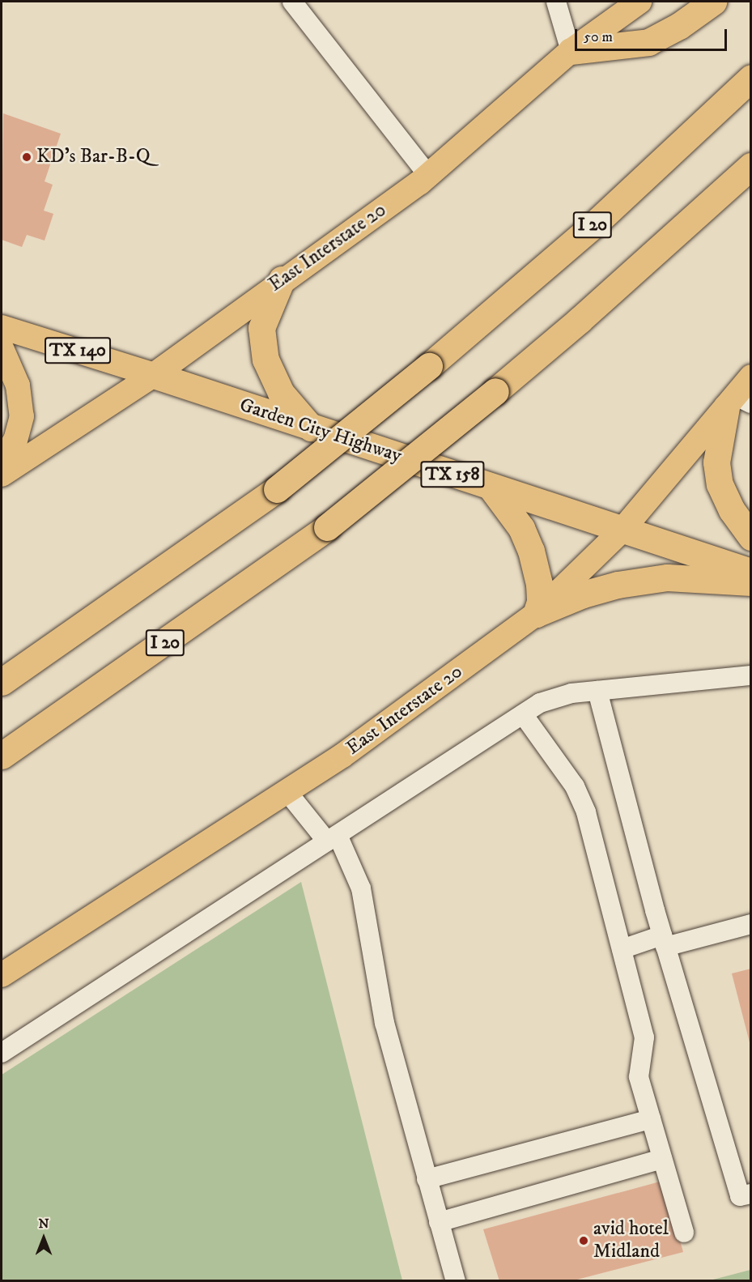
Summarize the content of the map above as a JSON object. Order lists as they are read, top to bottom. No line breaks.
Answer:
{"streets":{"highway":["I 20","Garden City Highway","TX 158"],"main road":["East Interstate 20","TX 140"]},"crossings":[["East Interstate 20","Garden City Highway"]],"places":["KD's Bar-B-Q","avid hotel Midland"],"scale_bar":"50 m","north":"top"}
